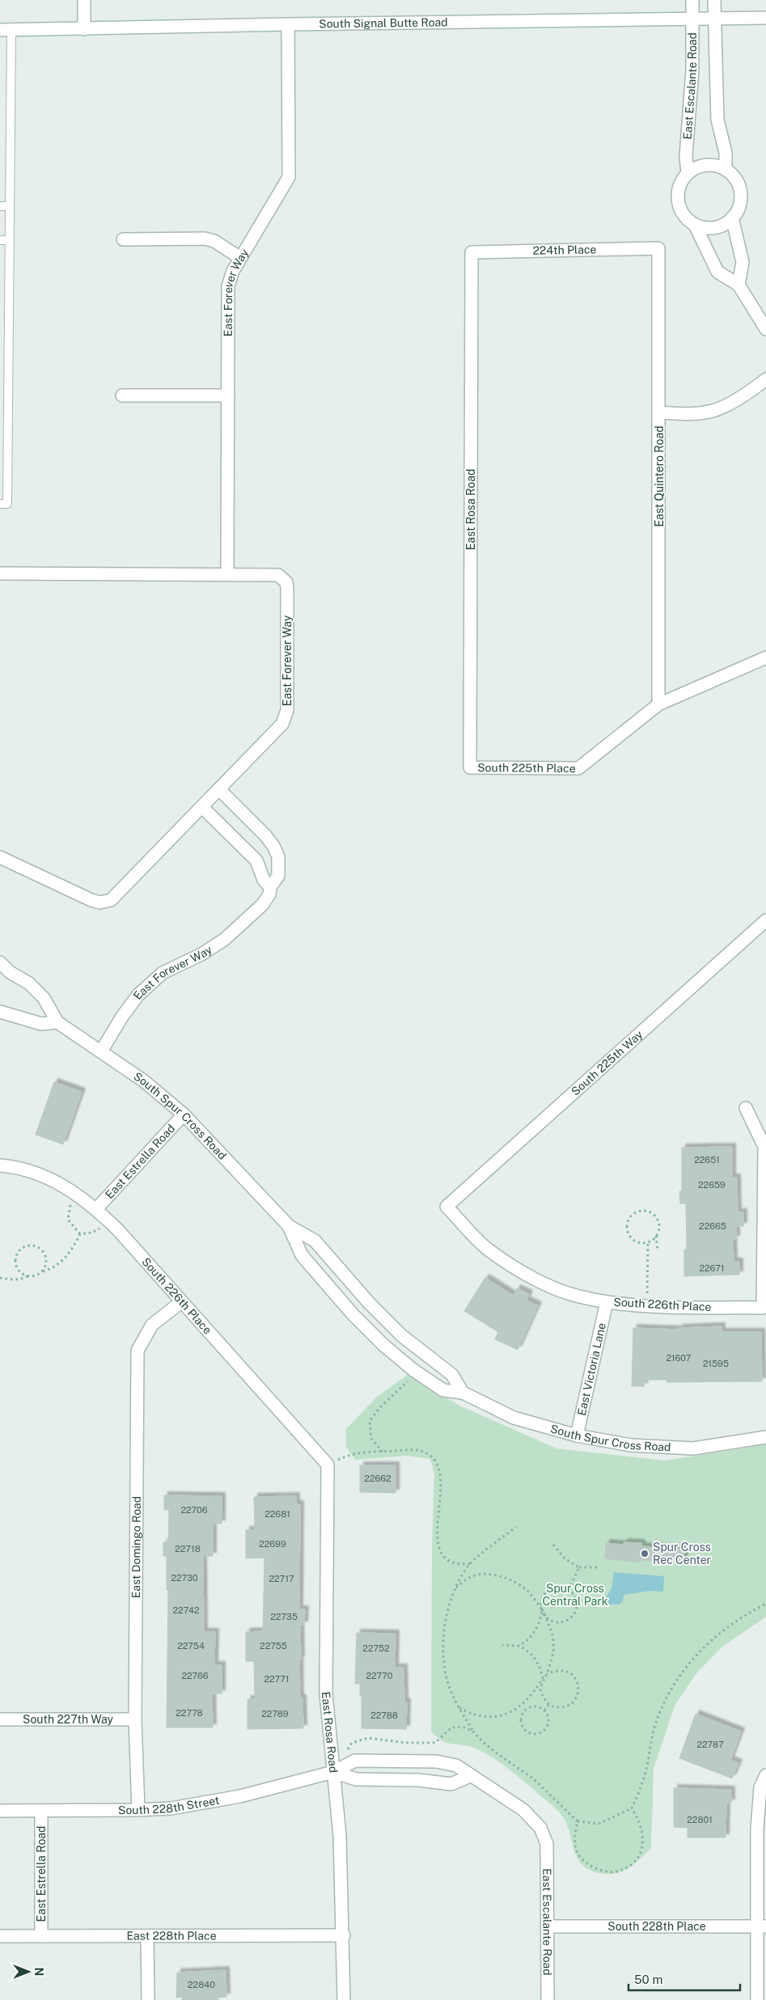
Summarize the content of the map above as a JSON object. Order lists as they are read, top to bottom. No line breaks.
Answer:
{"streets":{"street":["South Signal Butte Road","East Escalante Road","224th Place","East Forever Way","East Quintero Road","East Rosa Road","South 225th Place","South 225th Way","South Spur Cross Road","East Estrella Road","South 226th Place","East Victoria Lane","East Domingo Road","South 227th Way","South 228th Street","South 228th Place","East 228th Place"]},"crossings":[["South Signal Butte Road","East Escalante Road"],["South Signal Butte Road","East Forever Way"],["East Escalante Road","South 228th Street"],["East Escalante Road","South 228th Place"],["224th Place","East Quintero Road"],["224th Place","East Rosa Road"],["East Forever Way","South Spur Cross Road"],["East Quintero Road","South 225th Place"],["East Rosa Road","South 225th Place"],["East Rosa Road","South 226th Place"],["East Rosa Road","South 228th Street"],["East Rosa Road","East 228th Place"],["South 225th Way","South 226th Place"],["South Spur Cross Road","East Estrella Road"],["South Spur Cross Road","East Victoria Lane"],["East Estrella Road","South 226th Place"],["East Estrella Road","South 228th Street"],["East Estrella Road","East 228th Place"],["South 226th Place","East Victoria Lane"],["South 226th Place","East Domingo Road"],["East Domingo Road","South 227th Way"],["East Domingo Road","South 228th Street"]],"parks":["Spur Cross Central Park"],"places":["Spur Cross Rec Center"],"house_numbers":["22651","22659","22665","22671","21607","21595","22662","22706","22681","22699","22718","22730","22717","22742","22735","22754","22755","22752","22766","22770","22771","22778","22789","22788","22787","22801","22840"],"scale_bar":"50 m","north":"right"}
